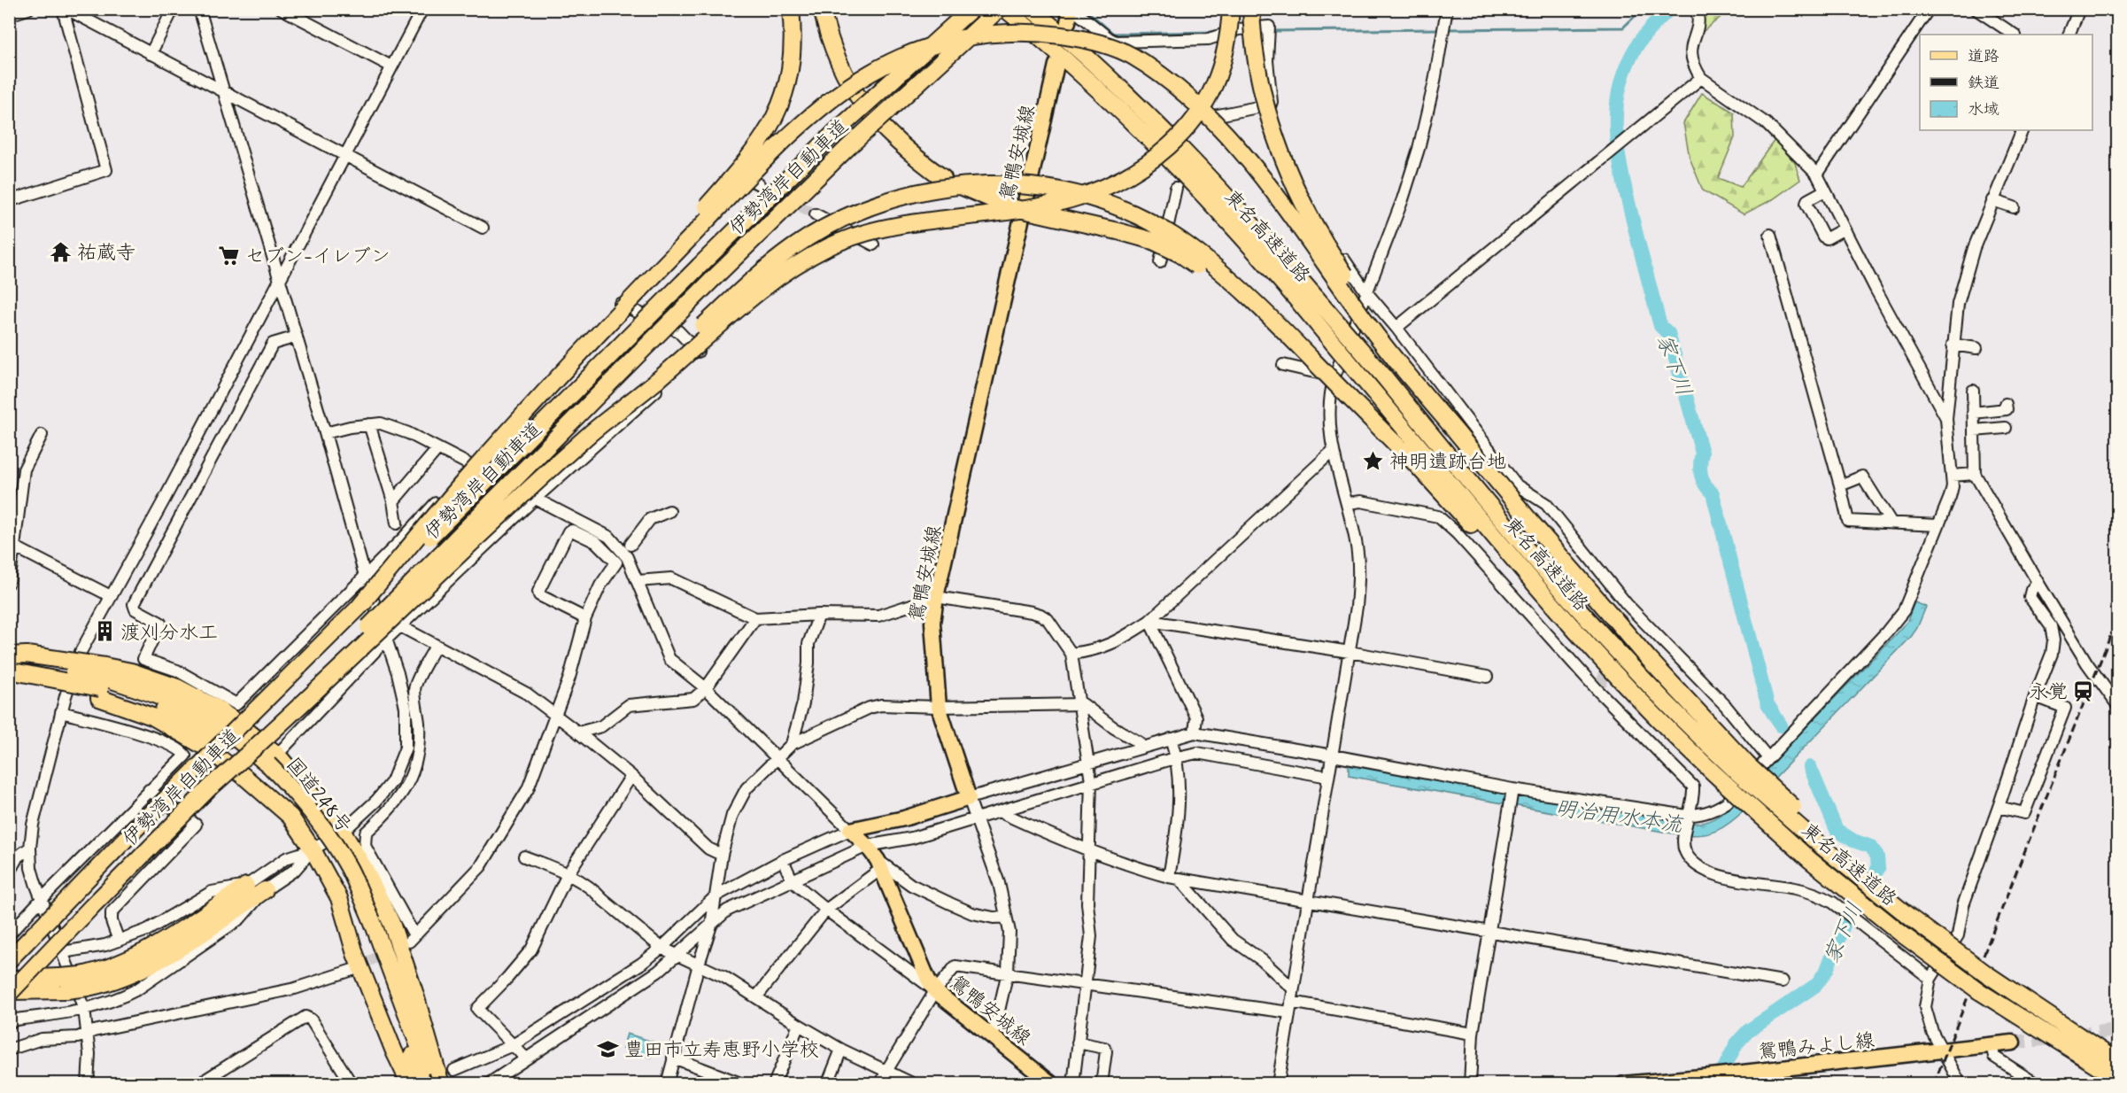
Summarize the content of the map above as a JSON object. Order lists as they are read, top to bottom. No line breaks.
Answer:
{"streets":{"highway":["伊勢湾岸自動車道","東名高速道路","国道248号"],"main road":["鴛鴨安城線","鴛鴨みよし線"]},"water":["家下川","明治用水本流"],"places":{"temple":["祐蔵寺"],"supermarket":["セブン-イレブン"],"place":["神明遺跡台地"],"building":["渡刈分水工"],"station":["永覚"],"school or university":["豊田市立寿恵野小学校"]},"legend":["道路","鉄道","水域"]}
